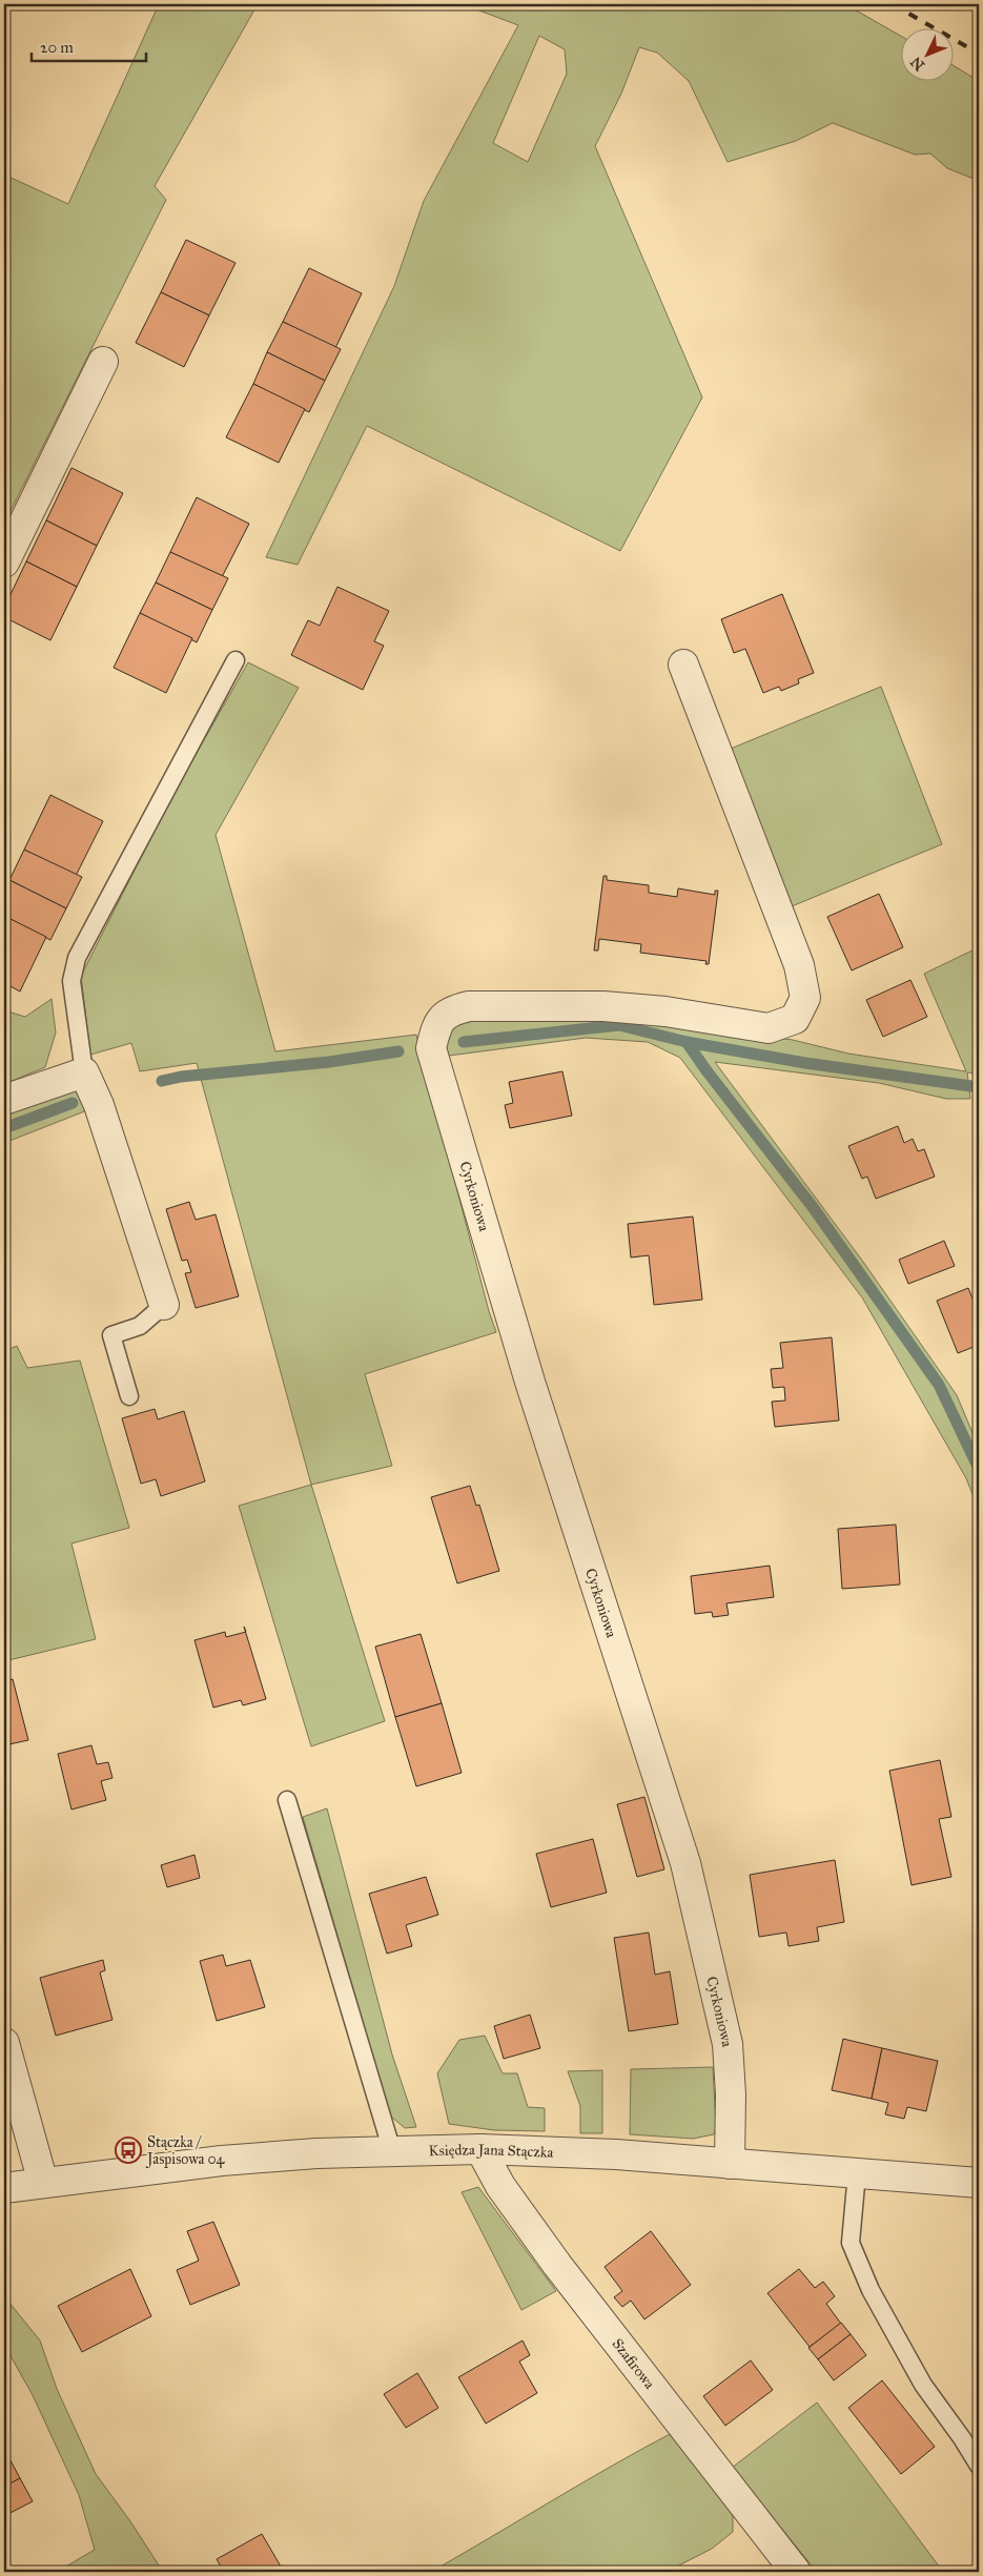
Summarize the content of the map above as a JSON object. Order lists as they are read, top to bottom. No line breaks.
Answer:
{"streets":{"street":["Cyrkoniowa","Księdza Jana Stączka","Szafirowa"]},"crossings":[["Cyrkoniowa","Księdza Jana Stączka"],["Księdza Jana Stączka","Szafirowa"]],"places":{"bus stop":["Stączka / Jaspisowa 04"]},"scale_bar":"20 m","north":"bottom left"}
